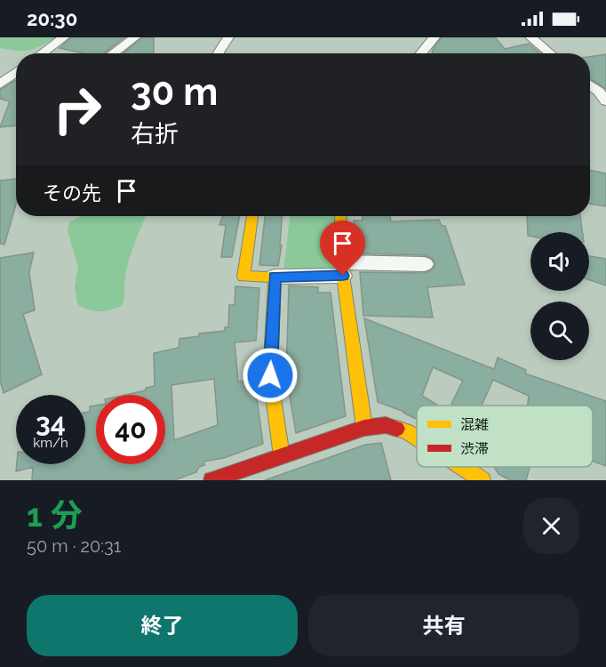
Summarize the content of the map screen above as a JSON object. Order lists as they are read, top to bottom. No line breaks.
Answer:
{"legend":["混雑","渋滞"],"page":{"status":"20:30","turn":["30 m","右折"],"then":"その先","speed":"34 km/h","limit":"40","heading":["1 分","50 m · 20:31"],"buttons":["終了","共有"]}}
